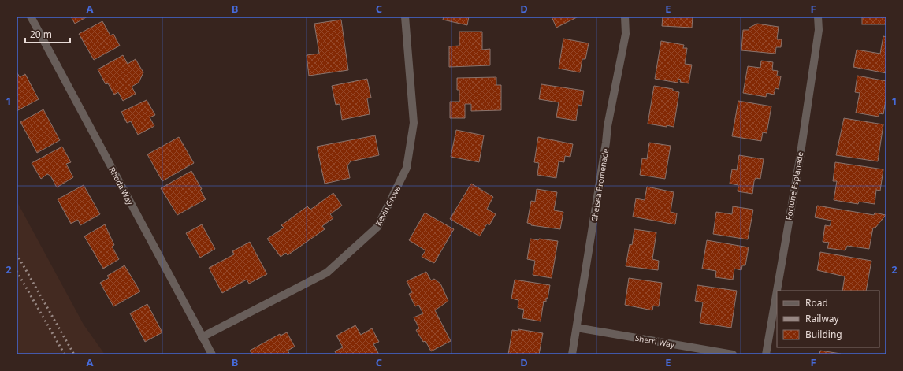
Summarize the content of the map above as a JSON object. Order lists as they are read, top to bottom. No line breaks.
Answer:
{"streets":{"street":["Chelsea Promenade","Rhoda Way","Fortune Esplanade","Kevin Grove","Sherri Way"]},"crossings":[["Chelsea Promenade","Sherri Way"],["Rhoda Way","Kevin Grove"]],"legend":["Road","Railway","Building"],"scale_bar":"20 m","grid":{"columns":["A","B","C","D","E","F"],"rows":["1","2"]}}
